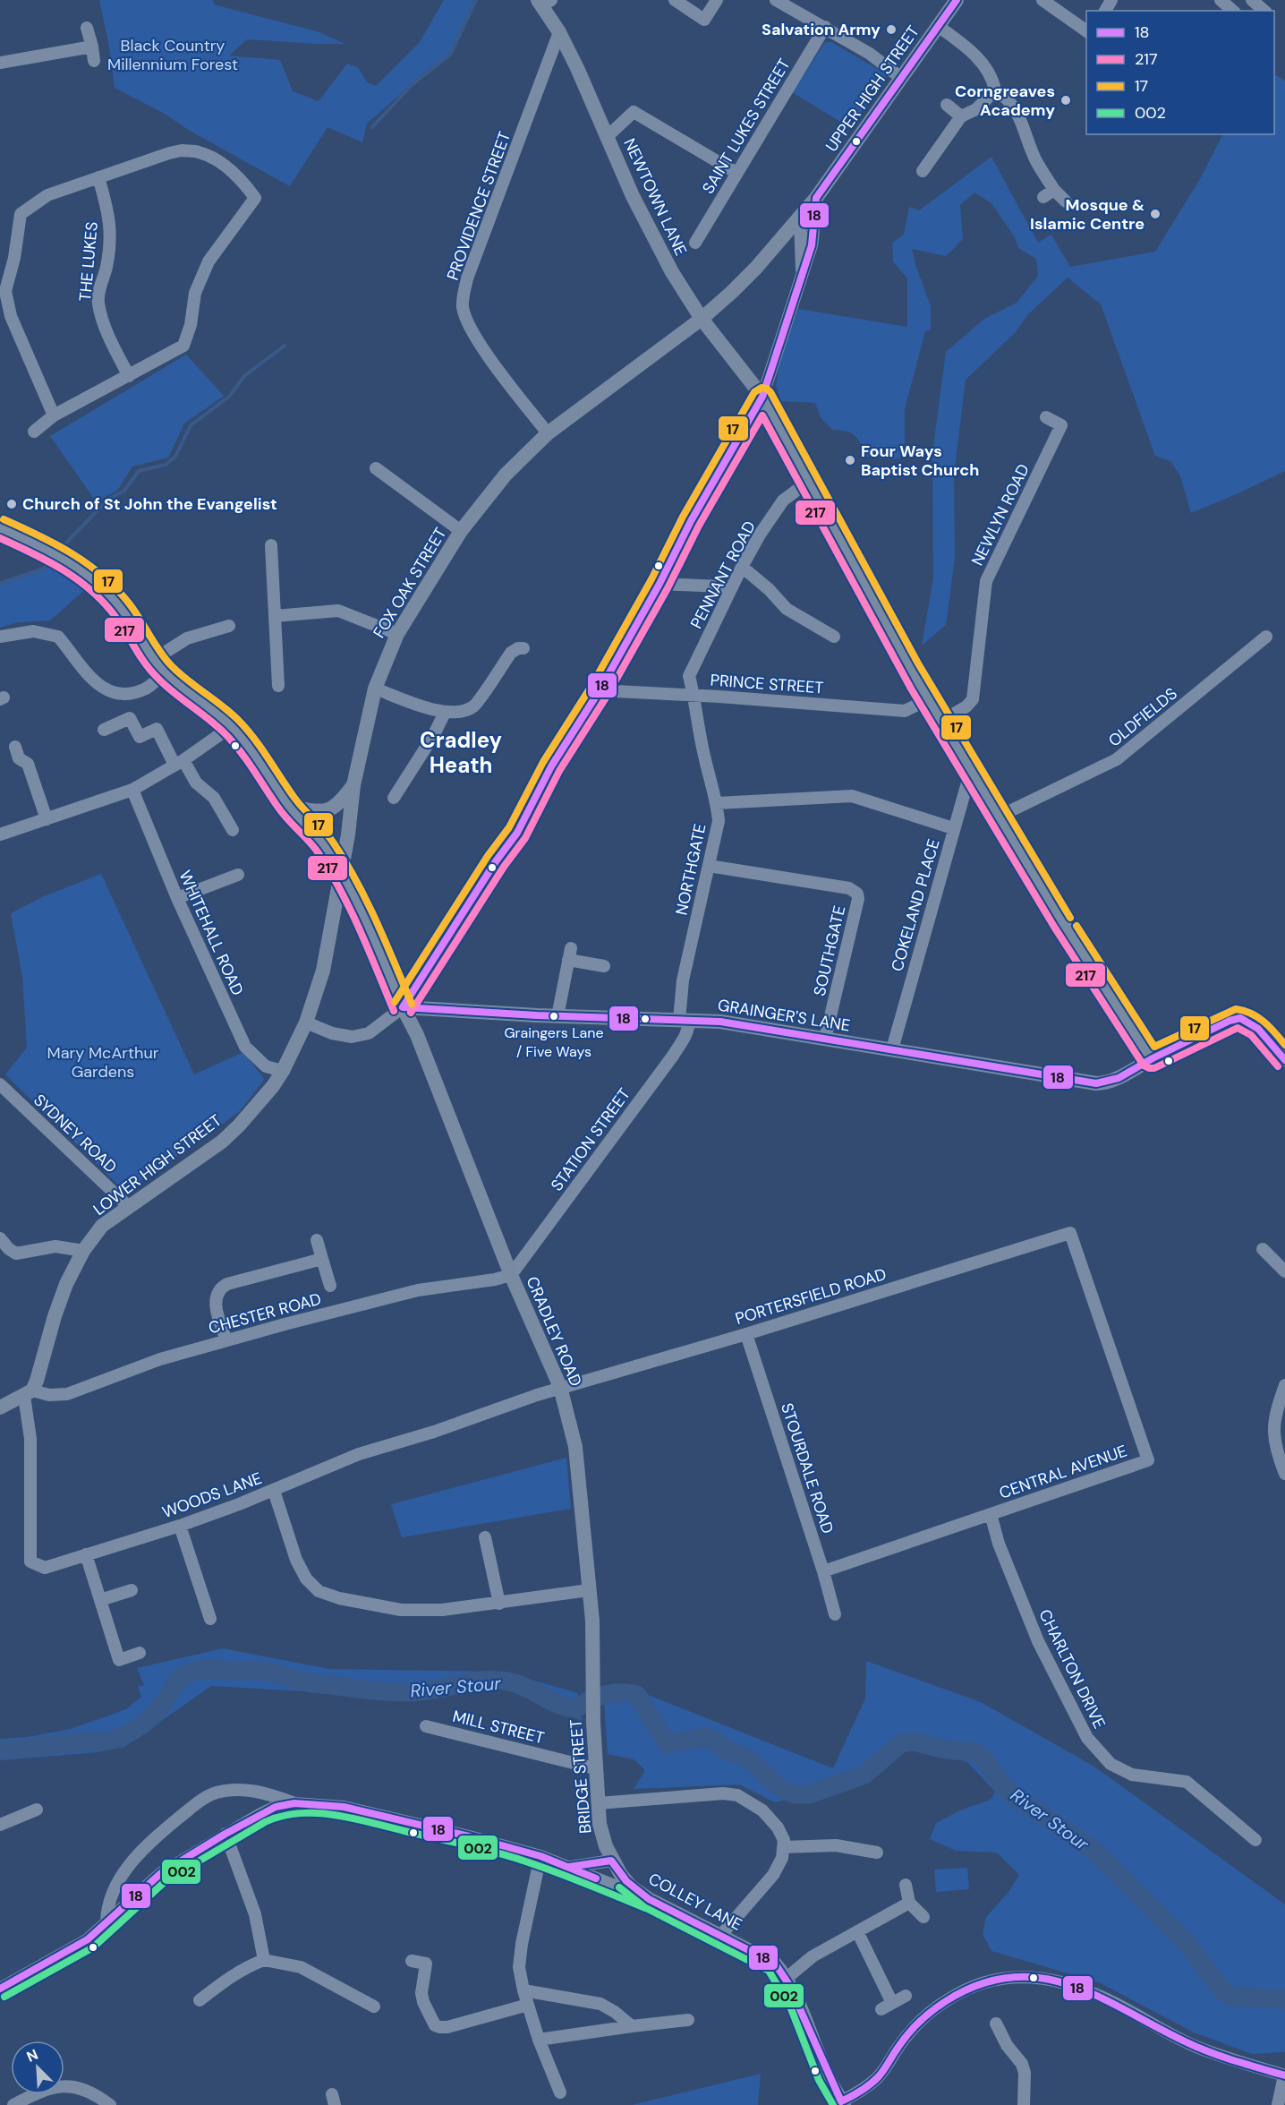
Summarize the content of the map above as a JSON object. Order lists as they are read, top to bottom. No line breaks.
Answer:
{"streets":{"main road":["UPPER HIGH STREET","NEWTOWN LANE","FOX OAK STREET","GRAINGER'S LANE","LOWER HIGH STREET","CRADLEY ROAD","BRIDGE STREET","COLLEY LANE"],"street":["SAINT LUKES STREET","PROVIDENCE STREET","THE LUKES","NEWLYN ROAD","PENNANT ROAD","PRINCE STREET","OLDFIELDS","NORTHGATE","COKELAND PLACE","WHITEHALL ROAD","SOUTHGATE","SYDNEY ROAD","STATION STREET","PORTERSFIELD ROAD","CHESTER ROAD","STOURDALE ROAD","CENTRAL AVENUE","WOODS LANE","CHARLTON DRIVE","MILL STREET"]},"crossings":[["UPPER HIGH STREET","NEWTOWN LANE"],["UPPER HIGH STREET","FOX OAK STREET"],["NEWTOWN LANE","PROVIDENCE STREET"],["NEWTOWN LANE","NEWLYN ROAD"],["NEWTOWN LANE","PENNANT ROAD"],["NEWTOWN LANE","FOX OAK STREET"],["NEWTOWN LANE","PRINCE STREET"],["NEWTOWN LANE","OLDFIELDS"],["NEWTOWN LANE","COKELAND PLACE"],["NEWTOWN LANE","GRAINGER'S LANE"],["PROVIDENCE STREET","FOX OAK STREET"],["PENNANT ROAD","PRINCE STREET"],["PENNANT ROAD","NORTHGATE"],["FOX OAK STREET","WHITEHALL ROAD"],["FOX OAK STREET","LOWER HIGH STREET"],["PRINCE STREET","NORTHGATE"],["NORTHGATE","SOUTHGATE"],["NORTHGATE","GRAINGER'S LANE"],["NORTHGATE","STATION STREET"],["COKELAND PLACE","GRAINGER'S LANE"],["SOUTHGATE","GRAINGER'S LANE"],["GRAINGER'S LANE","STATION STREET"],["GRAINGER'S LANE","CRADLEY ROAD"],["SYDNEY ROAD","LOWER HIGH STREET"],["STATION STREET","CHESTER ROAD"],["STATION STREET","CRADLEY ROAD"],["LOWER HIGH STREET","CHESTER ROAD"],["LOWER HIGH STREET","WOODS LANE"],["PORTERSFIELD ROAD","CRADLEY ROAD"],["PORTERSFIELD ROAD","STOURDALE ROAD"],["PORTERSFIELD ROAD","CENTRAL AVENUE"],["PORTERSFIELD ROAD","WOODS LANE"],["CHESTER ROAD","CRADLEY ROAD"],["CHESTER ROAD","WOODS LANE"],["CRADLEY ROAD","WOODS LANE"],["CRADLEY ROAD","BRIDGE STREET"],["STOURDALE ROAD","CENTRAL AVENUE"],["CENTRAL AVENUE","CHARLTON DRIVE"],["MILL STREET","BRIDGE STREET"],["BRIDGE STREET","COLLEY LANE"]],"districts":["Cradley Heath"],"water":["River Stour"],"parks":["Black Country Millennium Forest","Mary McArthur Gardens"],"places":["Salvation Army","Corngreaves Academy","Mosque & Islamic Centre","Four Ways Baptist Church","Church of St John the Evangelist","Graingers Lane / Five Ways"],"lines":["transit line 18","transit line 17","transit line 217","transit line 002"],"legend":["18","217","17","002"],"north":"top left"}
